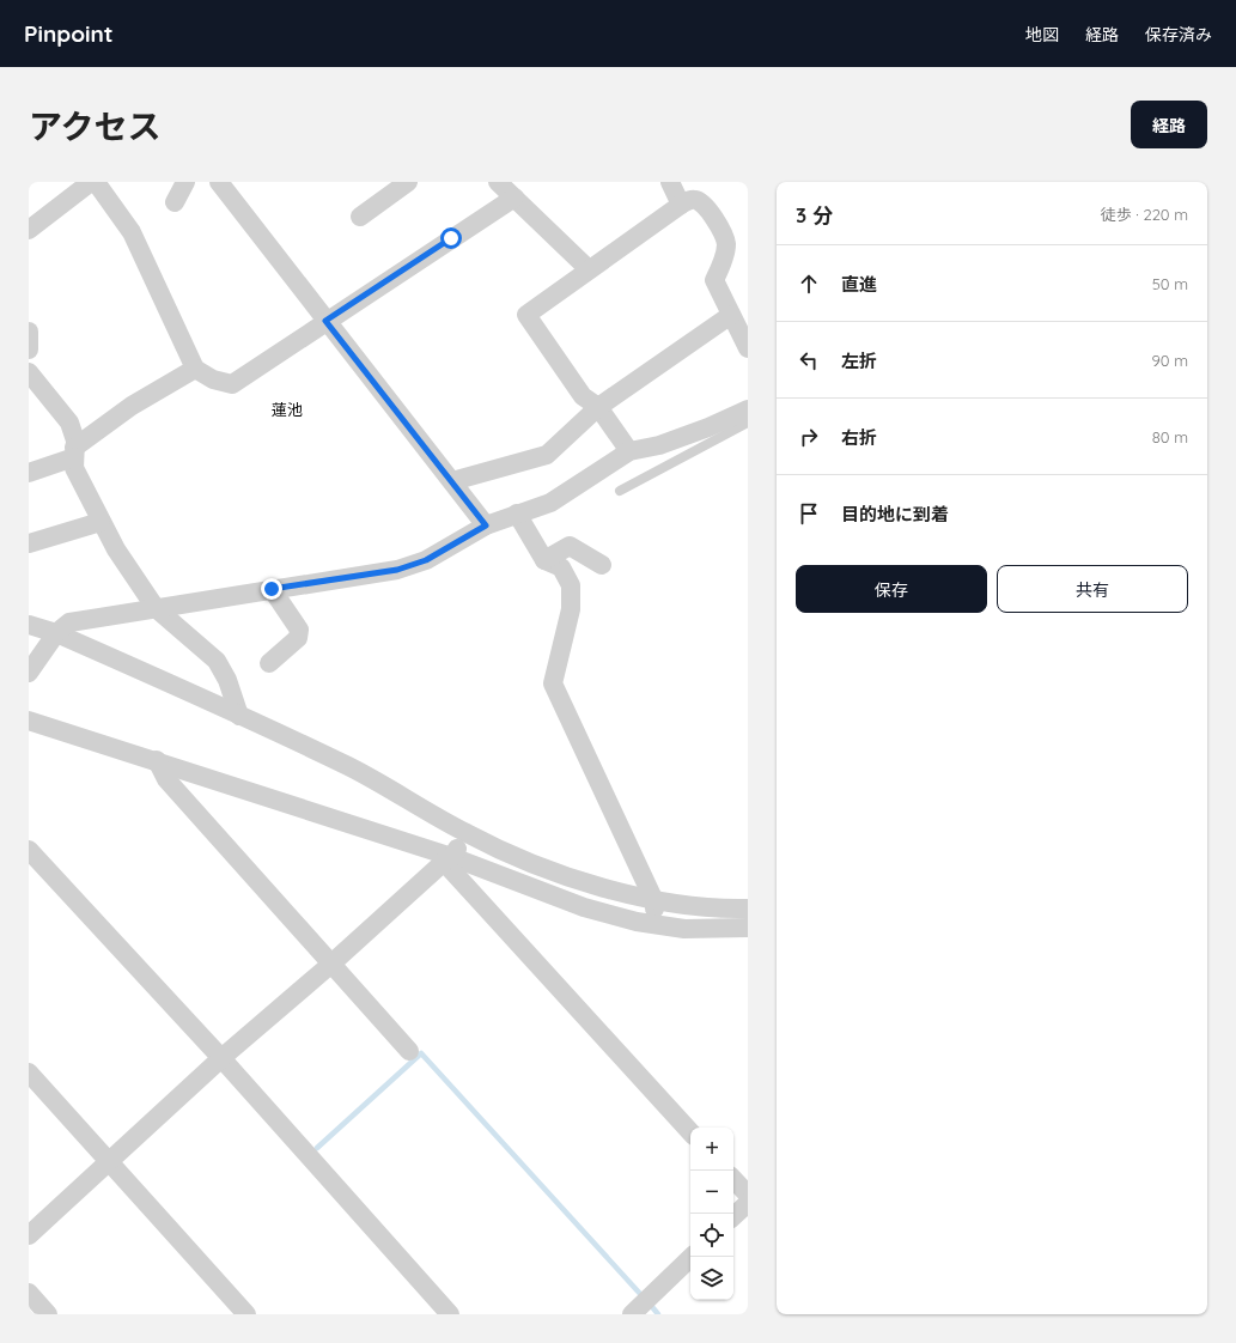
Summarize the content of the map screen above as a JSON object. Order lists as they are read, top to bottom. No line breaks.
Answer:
{"districts":["蓮池"],"page":{"header":"Pinpoint","nav":["地図","経路","保存済み"],"title":"アクセス","buttons":["経路",["保存","共有"]],"heading":["3 分","徒歩 · 220 m"],"list":[["直進","50 m"],["左折","90 m"],["右折","80 m"],"目的地に到着"],"map_buttons":["+","−"]}}
